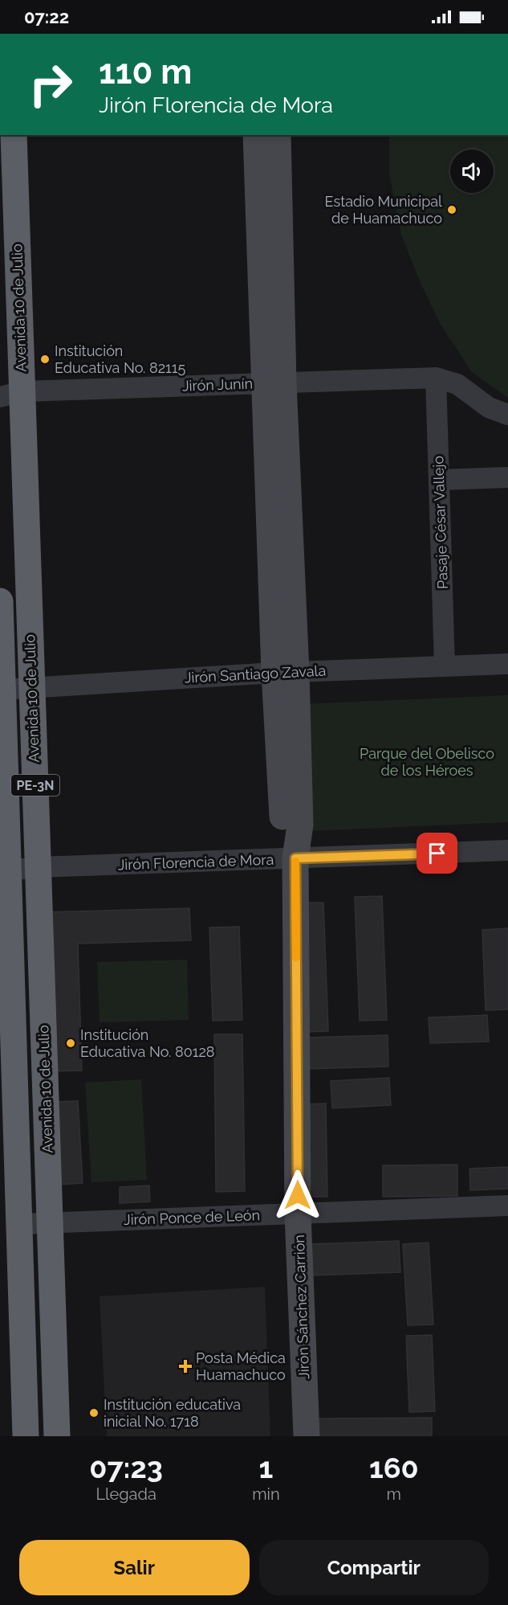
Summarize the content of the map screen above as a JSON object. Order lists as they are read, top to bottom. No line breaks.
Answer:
{"streets":{"highway":["Avenida 10 de Julio","PE-3N"],"main road":["Jirón Sánchez Carrión"],"street":["Jirón Junín","Pasaje César Vallejo","Jirón Santiago Zavala","Jirón Florencia de Mora","Jirón Ponce de León"]},"crossings":[["Avenida 10 de Julio","Jirón Junín"],["Avenida 10 de Julio","Jirón Santiago Zavala"],["Avenida 10 de Julio","Jirón Florencia de Mora"],["Avenida 10 de Julio","Jirón Ponce de León"],["Jirón Junín","Pasaje César Vallejo"],["Pasaje César Vallejo","Jirón Santiago Zavala"],["Jirón Florencia de Mora","Jirón Sánchez Carrión"],["Jirón Ponce de León","Jirón Sánchez Carrión"]],"parks":["Parque del Obelisco de los Héroes"],"places":{"other":["Estadio Municipal de Huamachuco","Institución Educativa No. 82115","Institución Educativa No. 80128","Institución educativa inicial No. 1718"],"health":["Posta Médica Huamachuco"]},"page":{"status":"07:22","turn":["110 m","Jirón Florencia de Mora"],"eta":["07:23","Llegada","1","min","160","m"],"buttons":["Salir","Compartir"]}}
